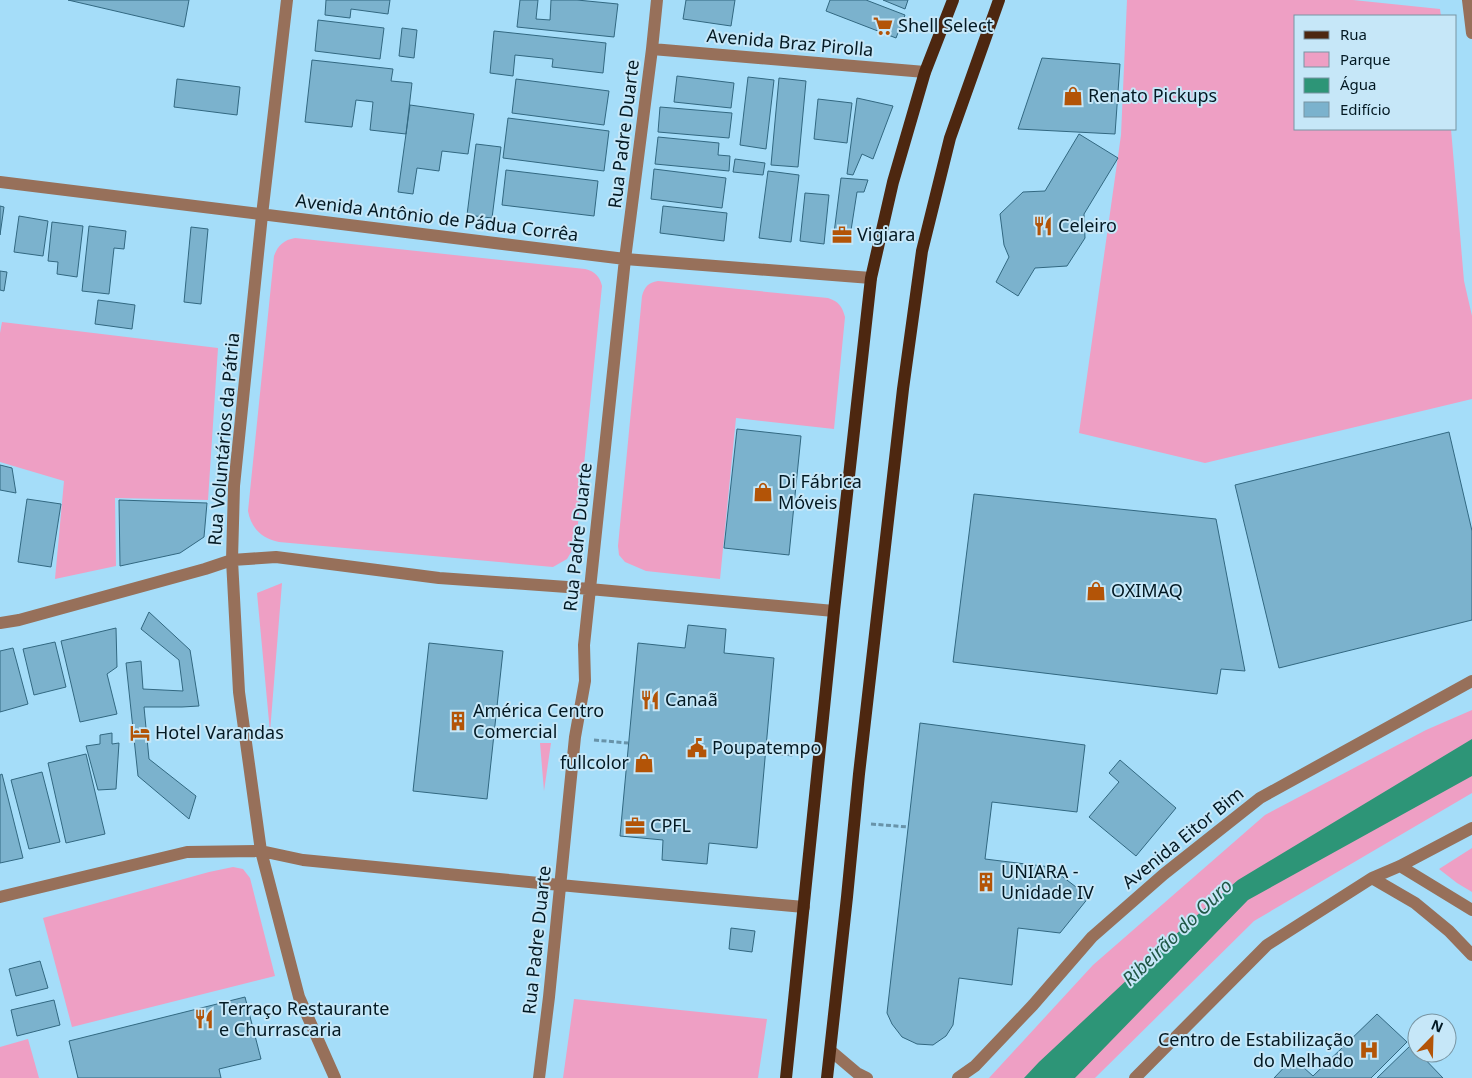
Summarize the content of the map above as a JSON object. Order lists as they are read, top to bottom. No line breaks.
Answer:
{"streets":{"street":["Avenida Braz Pirolla","Rua Padre Duarte","Avenida Antônio de Pádua Corrêa","Rua Voluntários da Pátria","Avenida Eitor Bim"]},"crossings":[["Avenida Braz Pirolla","Rua Padre Duarte"],["Rua Padre Duarte","Avenida Antônio de Pádua Corrêa"],["Avenida Antônio de Pádua Corrêa","Rua Voluntários da Pátria"]],"water":["Ribeirão do Ouro"],"places":{"supermarket":["Shell Select"],"shop":["Renato Pickups","Di Fábrica Móveis","OXIMAQ","fullcolor"],"restaurant":["Celeiro","Canaã","Terraço Restaurante e Churrascaria"],"office":["Vigiara","CPFL"],"building":["América Centro Comercial","UNIARA - Unidade IV"],"hotel":["Hotel Varandas"],"public building":["Poupatempo"],"hospital":["Centro de Estabilização do Melhado"]},"legend":["Rua","Parque","Água","Edifício"],"north":"top right"}
